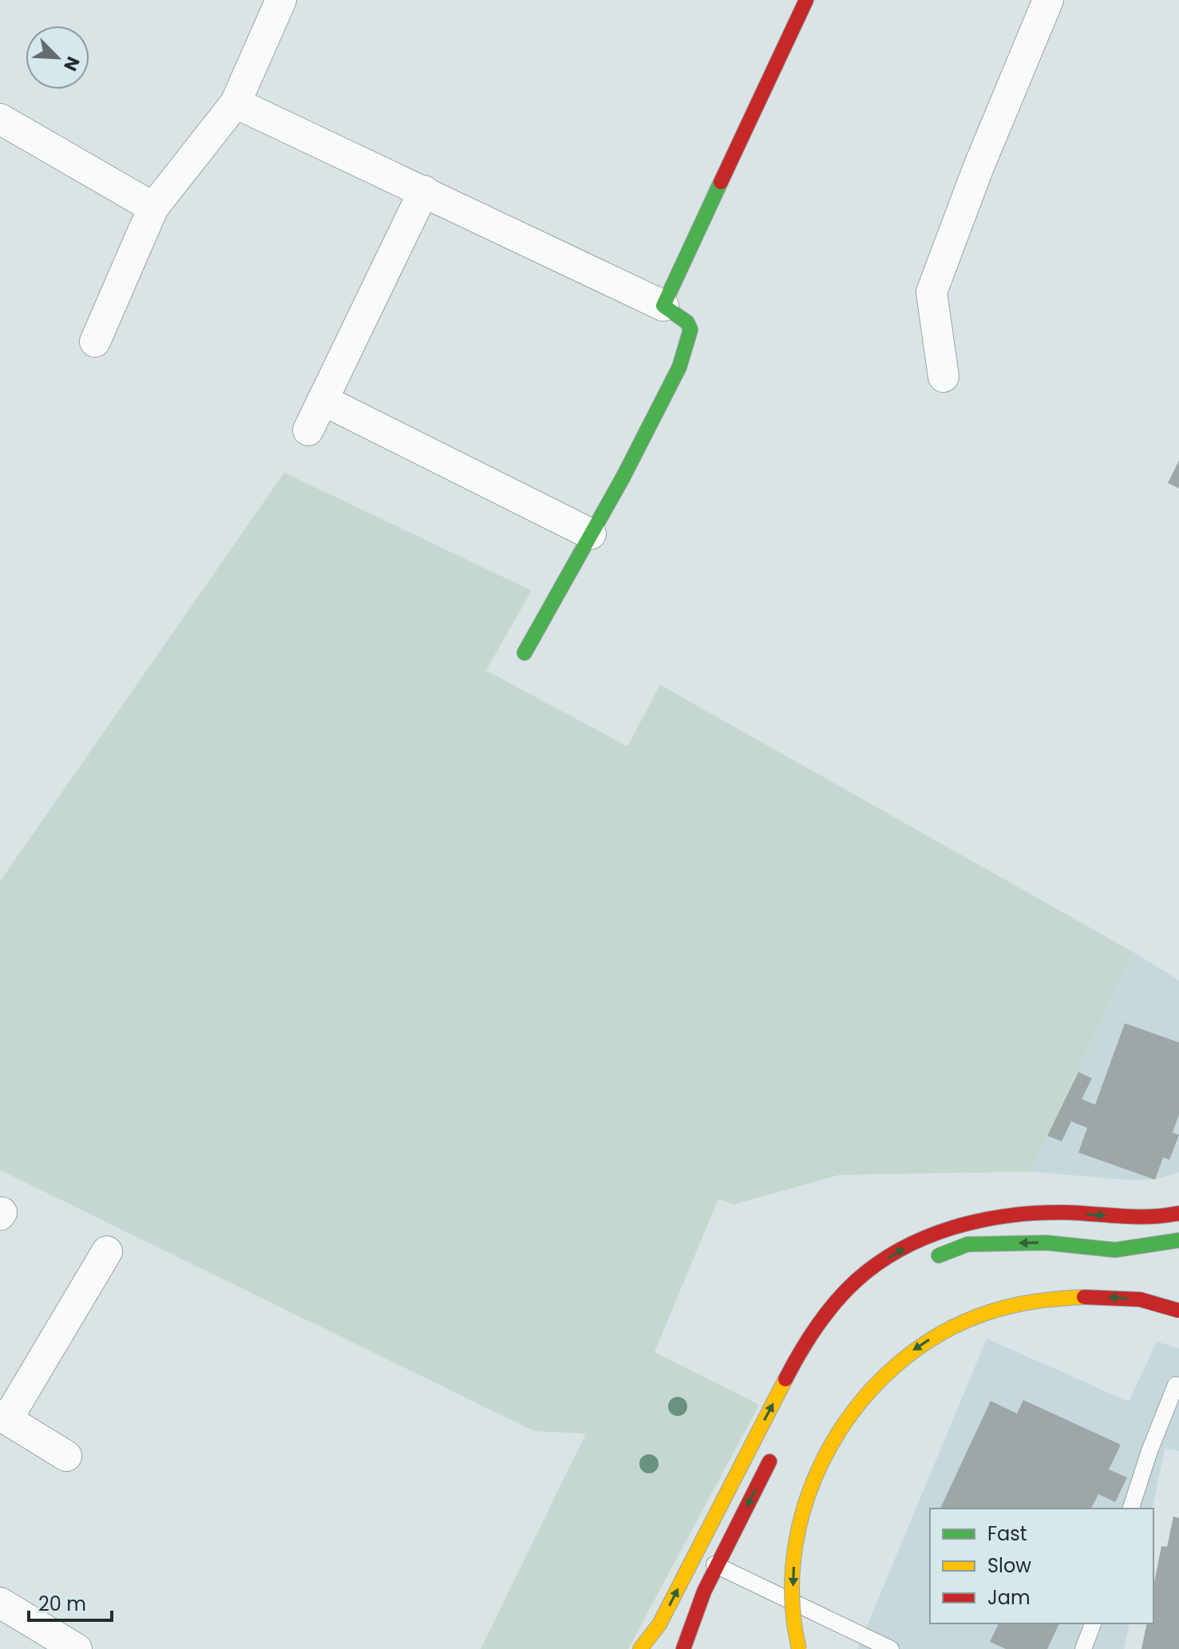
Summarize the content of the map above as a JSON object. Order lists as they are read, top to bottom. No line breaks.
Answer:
{"legend":["Fast","Slow","Jam"],"scale_bar":"20 m","north":"bottom right"}
